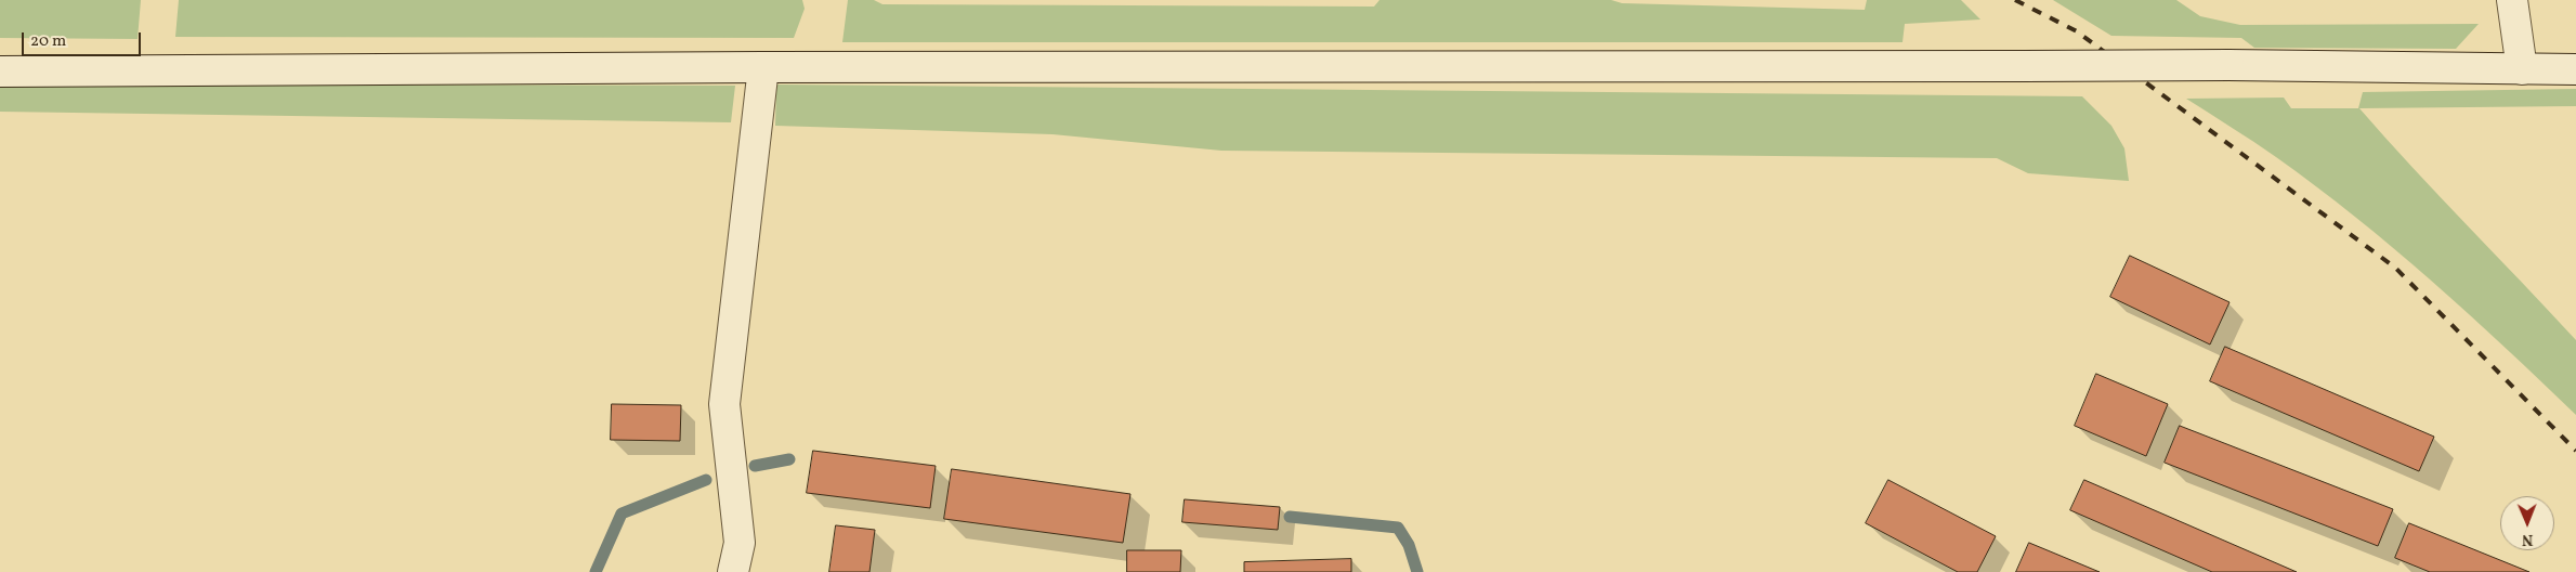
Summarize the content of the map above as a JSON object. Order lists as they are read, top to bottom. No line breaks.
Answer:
{"scale_bar":"20 m","north":"bottom"}
